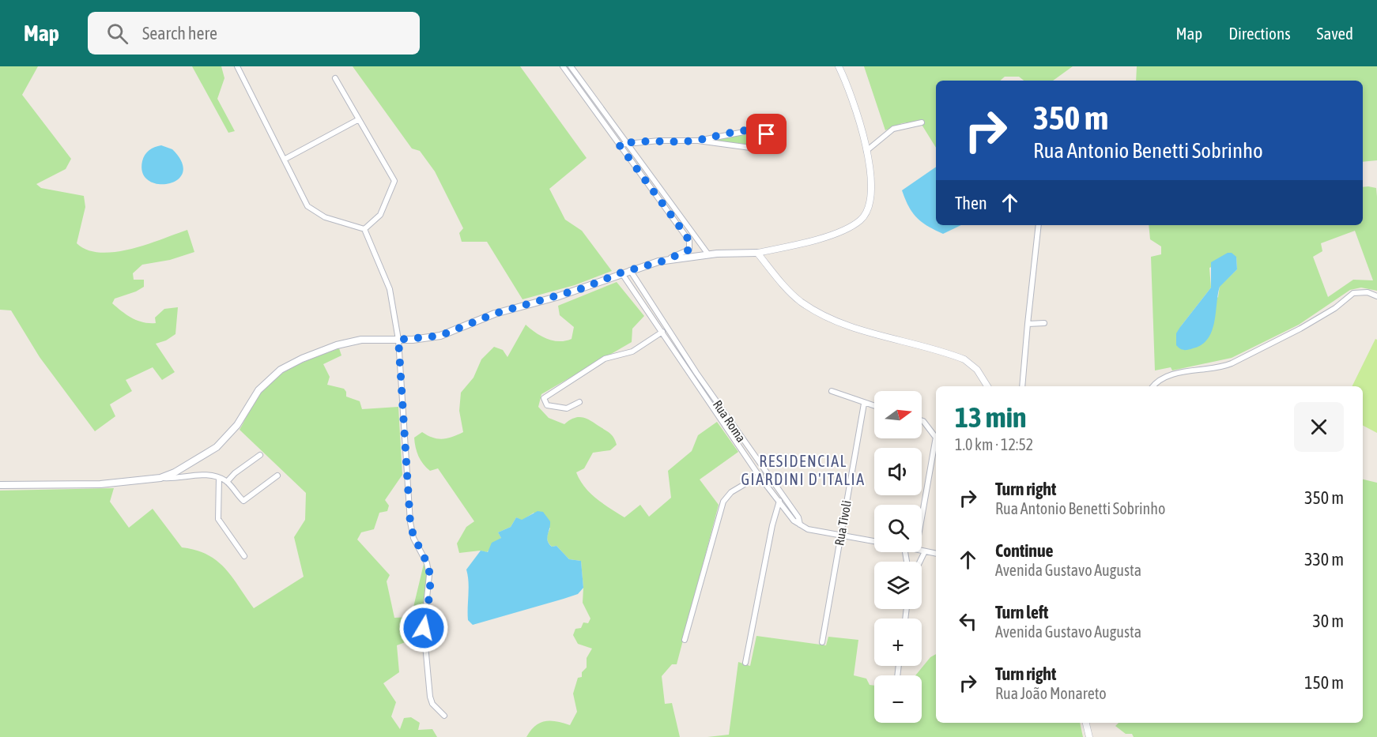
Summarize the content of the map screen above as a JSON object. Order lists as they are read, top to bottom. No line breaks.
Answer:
{"streets":{"street":["Rua Roma","Rua Tivoli"]},"districts":["RESIDENCIAL GIARDINI D'ITALIA"],"north":"right","page":{"header":"Map","search":"Search here","nav":["Map","Directions","Saved"],"turn":["350 m","Rua Antonio Benetti Sobrinho"],"then":"Then","heading":["13 min","1.0 km · 12:52"],"map_buttons":["+","−"],"list":[{"name":"Turn right","note":"Rua Antonio Benetti Sobrinho","value":"350 m"},{"name":"Continue","note":"Avenida Gustavo Augusta","value":"330 m"},{"name":"Turn left","note":"Avenida Gustavo Augusta","value":"30 m"},{"name":"Turn right","note":"Rua João Monareto","value":"150 m"}]}}
